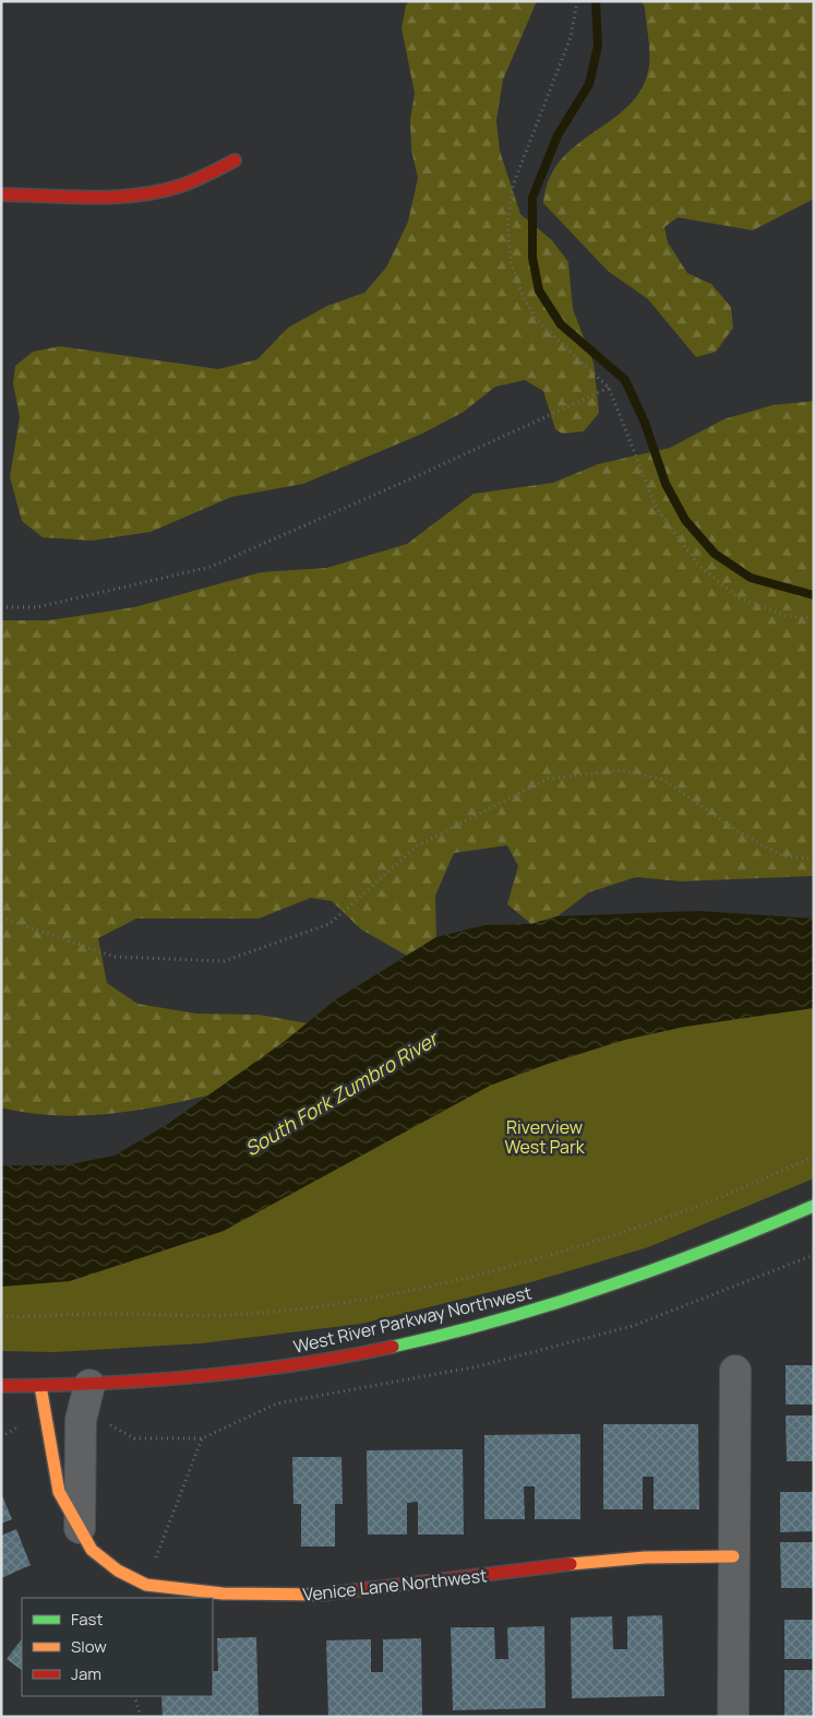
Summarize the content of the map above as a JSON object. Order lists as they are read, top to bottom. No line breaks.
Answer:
{"streets":{"street":["West River Parkway Northwest","Venice Lane Northwest"]},"crossings":[["West River Parkway Northwest","Venice Lane Northwest"]],"water":["South Fork Zumbro River"],"parks":["Riverview West Park"],"legend":["Fast","Slow","Jam"]}
